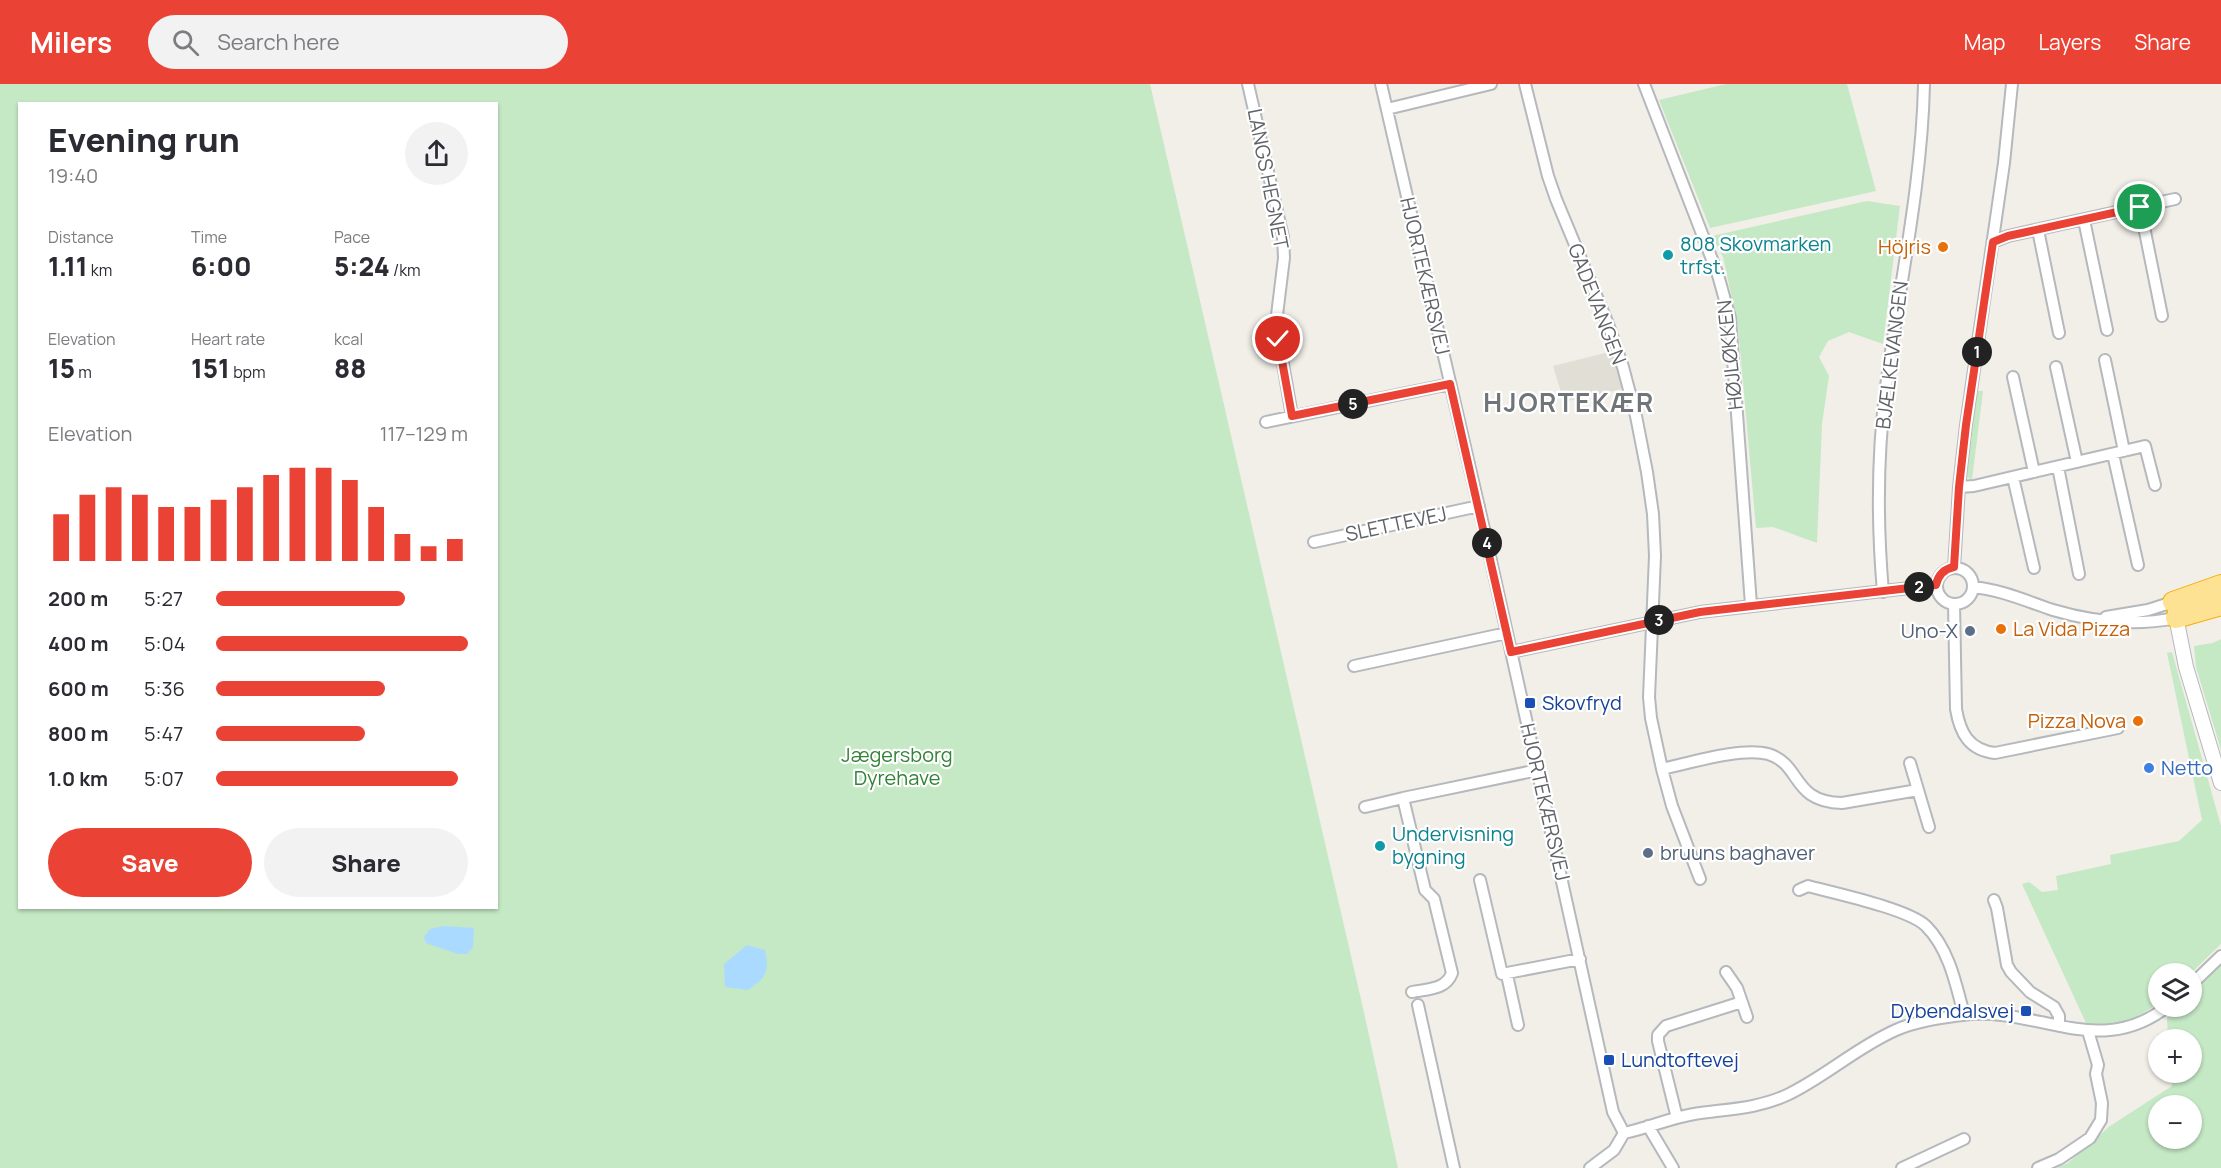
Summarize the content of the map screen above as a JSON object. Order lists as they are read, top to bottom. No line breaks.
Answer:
{"streets":{"street":["LANGS HEGNET","HJORTEKÆRSVEJ","GADEVANGEN","HØJLØKKEN","BJÆLKEVANGEN","SLETTEVEJ"]},"crossings":[["HJORTEKÆRSVEJ","SLETTEVEJ"]],"districts":["HJORTEKÆR"],"parks":["Jægersborg Dyrehave"],"places":{"other":["Höjris","808 Skovmarken trfst.","La Vida Pizza","Uno-X","Pizza Nova","Netto","Undervisning bygning","bruuns baghaver"],"transit":["Skovfryd","Dybendalsvej","Lundtoftevej"]},"page":{"header":"Milers","search":"Search here","nav":["Map","Layers","Share"],"heading":["Evening run","19:40"],"stats":[["Distance","1.11 km"],["Time","6:00"],["Pace","5:24 /km"],["Elevation","15 m"],["Heart rate","151 bpm"],["kcal","88"]],"pins":["1","5","4","2","3"],"chart":["Elevation","117–129 m"],"list":[{"name":"200 m","note":"5:27"},{"name":"400 m","note":"5:04"},{"name":"600 m","note":"5:36"},{"name":"800 m","note":"5:47"},{"name":"1.0 km","note":"5:07"}],"buttons":["Save","Share"],"map_buttons":["+","−"]}}
